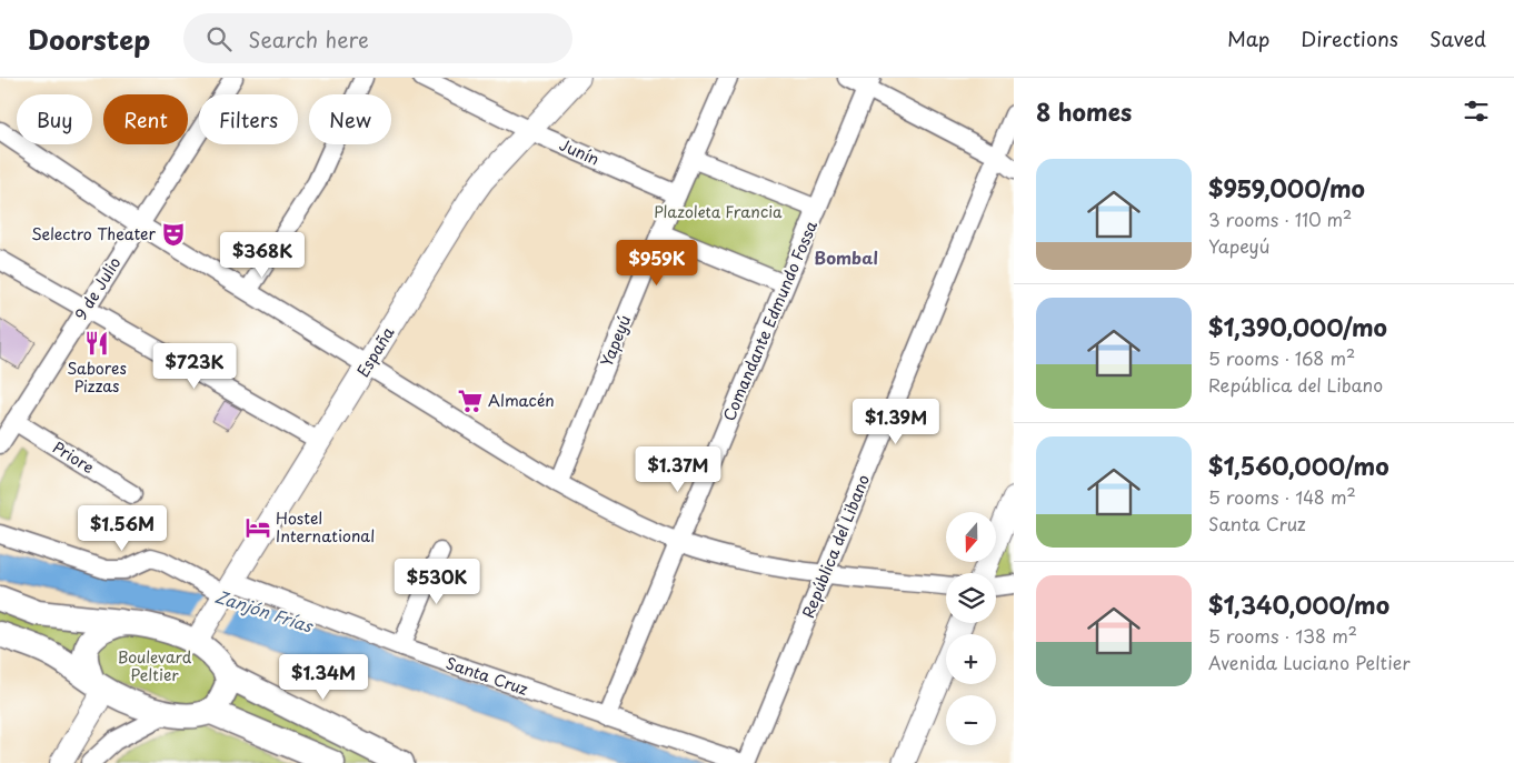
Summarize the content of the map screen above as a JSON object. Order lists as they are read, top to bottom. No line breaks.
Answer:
{"streets":{"street":["Junín","9 de Julio","Comandante Edmundo Fossa","Yapeyú","España","Priore","República del Libano","Santa Cruz"]},"crossings":[["Junín","Yapeyú"],["Junín","España"],["9 de Julio","Priore"],["Comandante Edmundo Fossa","Santa Cruz"],["España","Santa Cruz"]],"districts":["Bombal"],"water":["Zanjón Frías"],"parks":["Plazoleta Francia","Boulevard Peltier"],"places":{"theatre":["Selectro Theater"],"restaurant":["Sabores Pizzas"],"supermarket":["Almacén"],"hotel":["Hostel International"]},"north":"bottom","page":{"header":"Doorstep","search":"Search here","nav":["Map","Directions","Saved"],"heading":"8 homes","chip":["Buy","Rent","Filters","New"],"list":[{"name":"$959,000/mo","note":"3 rooms · 110 m² · Yapeyú"},{"name":"$1,390,000/mo","note":"5 rooms · 168 m² · República del Libano"},{"name":"$1,560,000/mo","note":"5 rooms · 148 m² · Santa Cruz"},{"name":"$1,340,000/mo","note":"5 rooms · 138 m² · Avenida Luciano Peltier"}],"price":["$368K","$959K","$723K","$1.39M","$1.37M","$1.56M","$530K","$1.34M"],"map_buttons":["+","−"]}}
